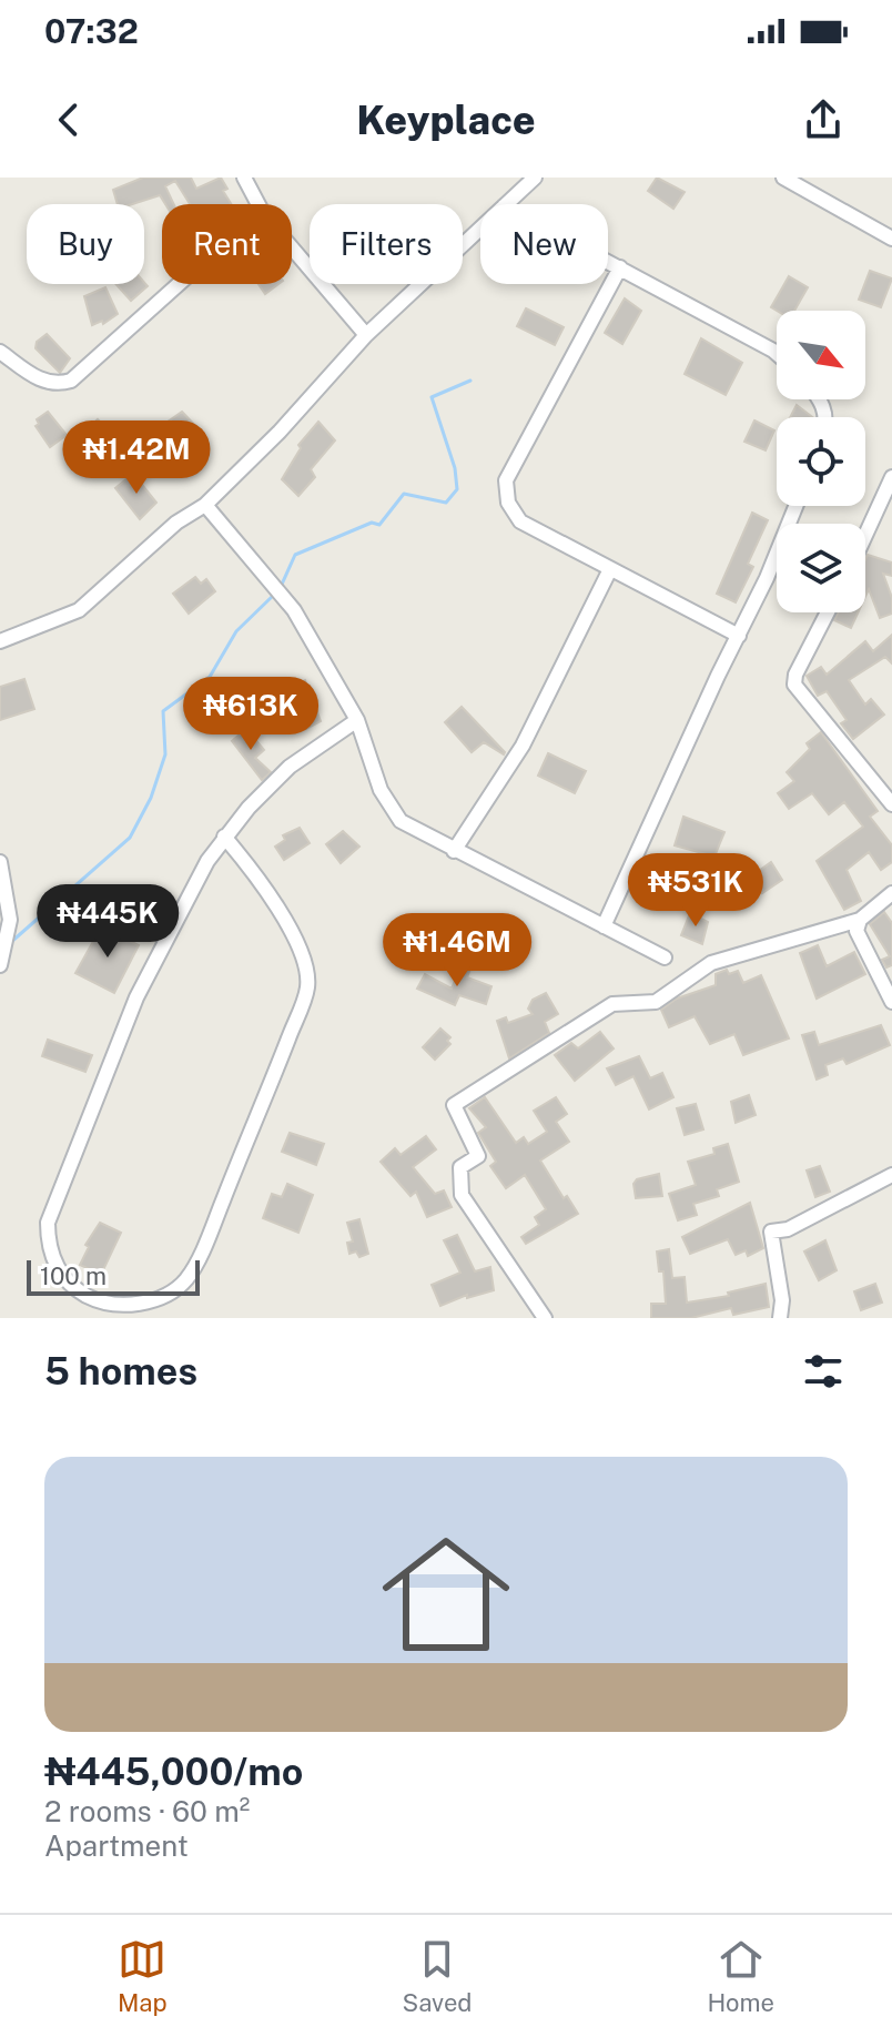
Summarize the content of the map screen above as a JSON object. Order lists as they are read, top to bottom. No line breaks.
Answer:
{"scale_bar":"100 m","north":"bottom right","page":{"status":"07:32","header":"Keyplace","chip":["Buy","Rent","Filters","New"],"price":["₦1.42M","₦613K","₦531K","₦445K","₦1.46M"],"scale":"100 m","heading":"5 homes","list":[{"name":"₦445,000/mo","note":"2 rooms · 60 m² · Apartment"}],"tabs":["Map","Saved","Home"]}}
